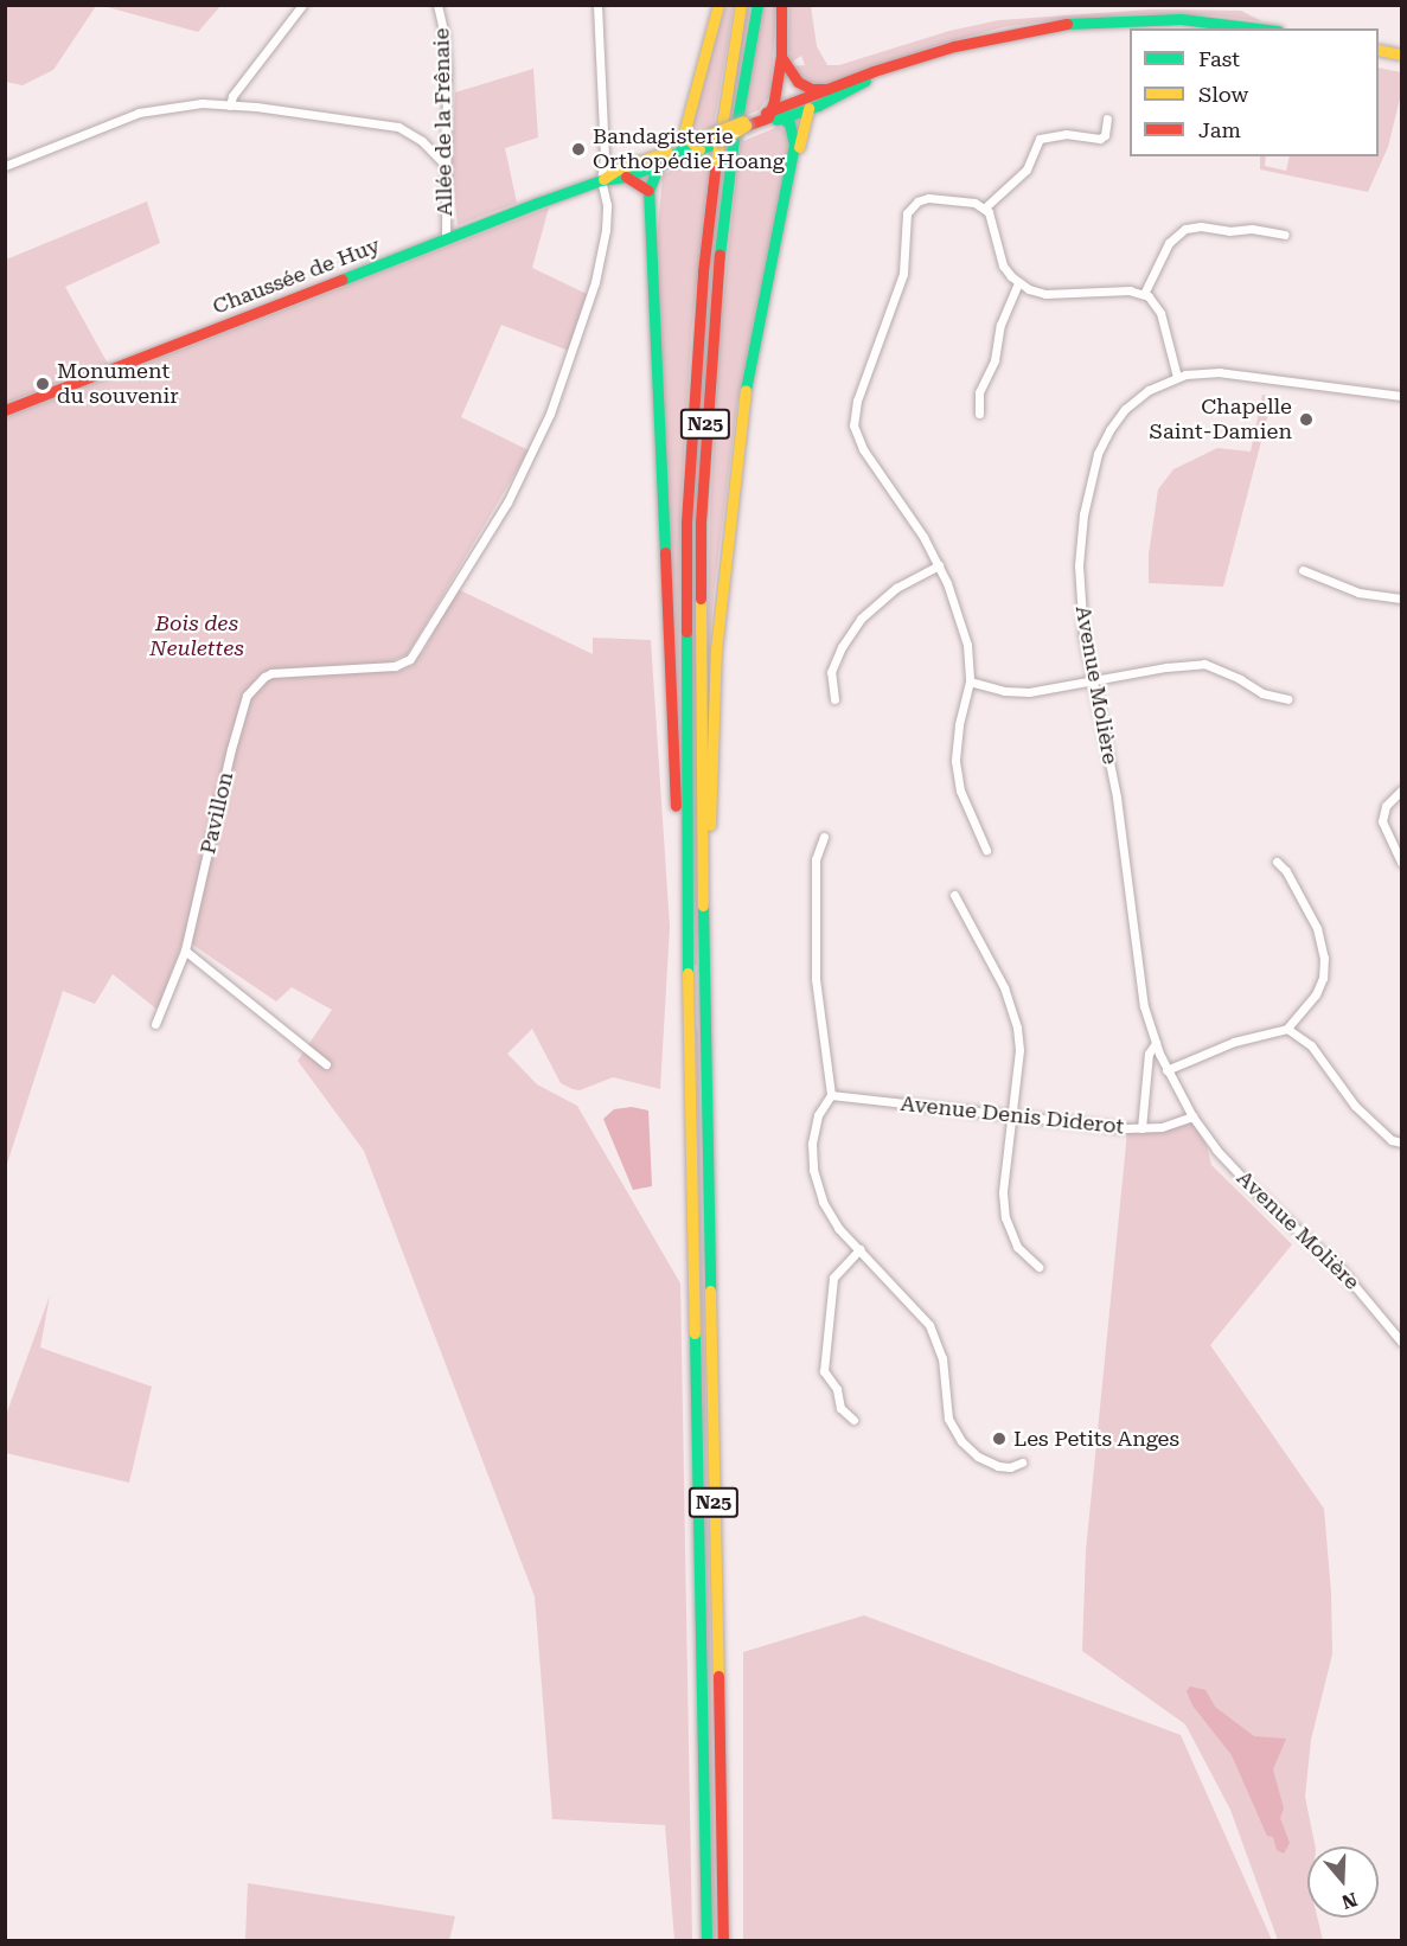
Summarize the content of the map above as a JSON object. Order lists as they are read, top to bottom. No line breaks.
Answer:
{"streets":{"main road":["Chaussée de Huy","N25"],"street":["Allée de la Frênaie","Avenue Molière","Pavillon","Avenue Denis Diderot"]},"crossings":[["Allée de la Frênaie","Chaussée de Huy"],["Chaussée de Huy","Pavillon"],["Avenue Molière","Avenue Denis Diderot"]],"parks":["Bois des Neulettes"],"places":["Bandagisterie Orthopédie Hoang","Monument du souvenir","Chapelle Saint-Damien","Les Petits Anges"],"legend":["Fast","Slow","Jam"],"north":"bottom"}
